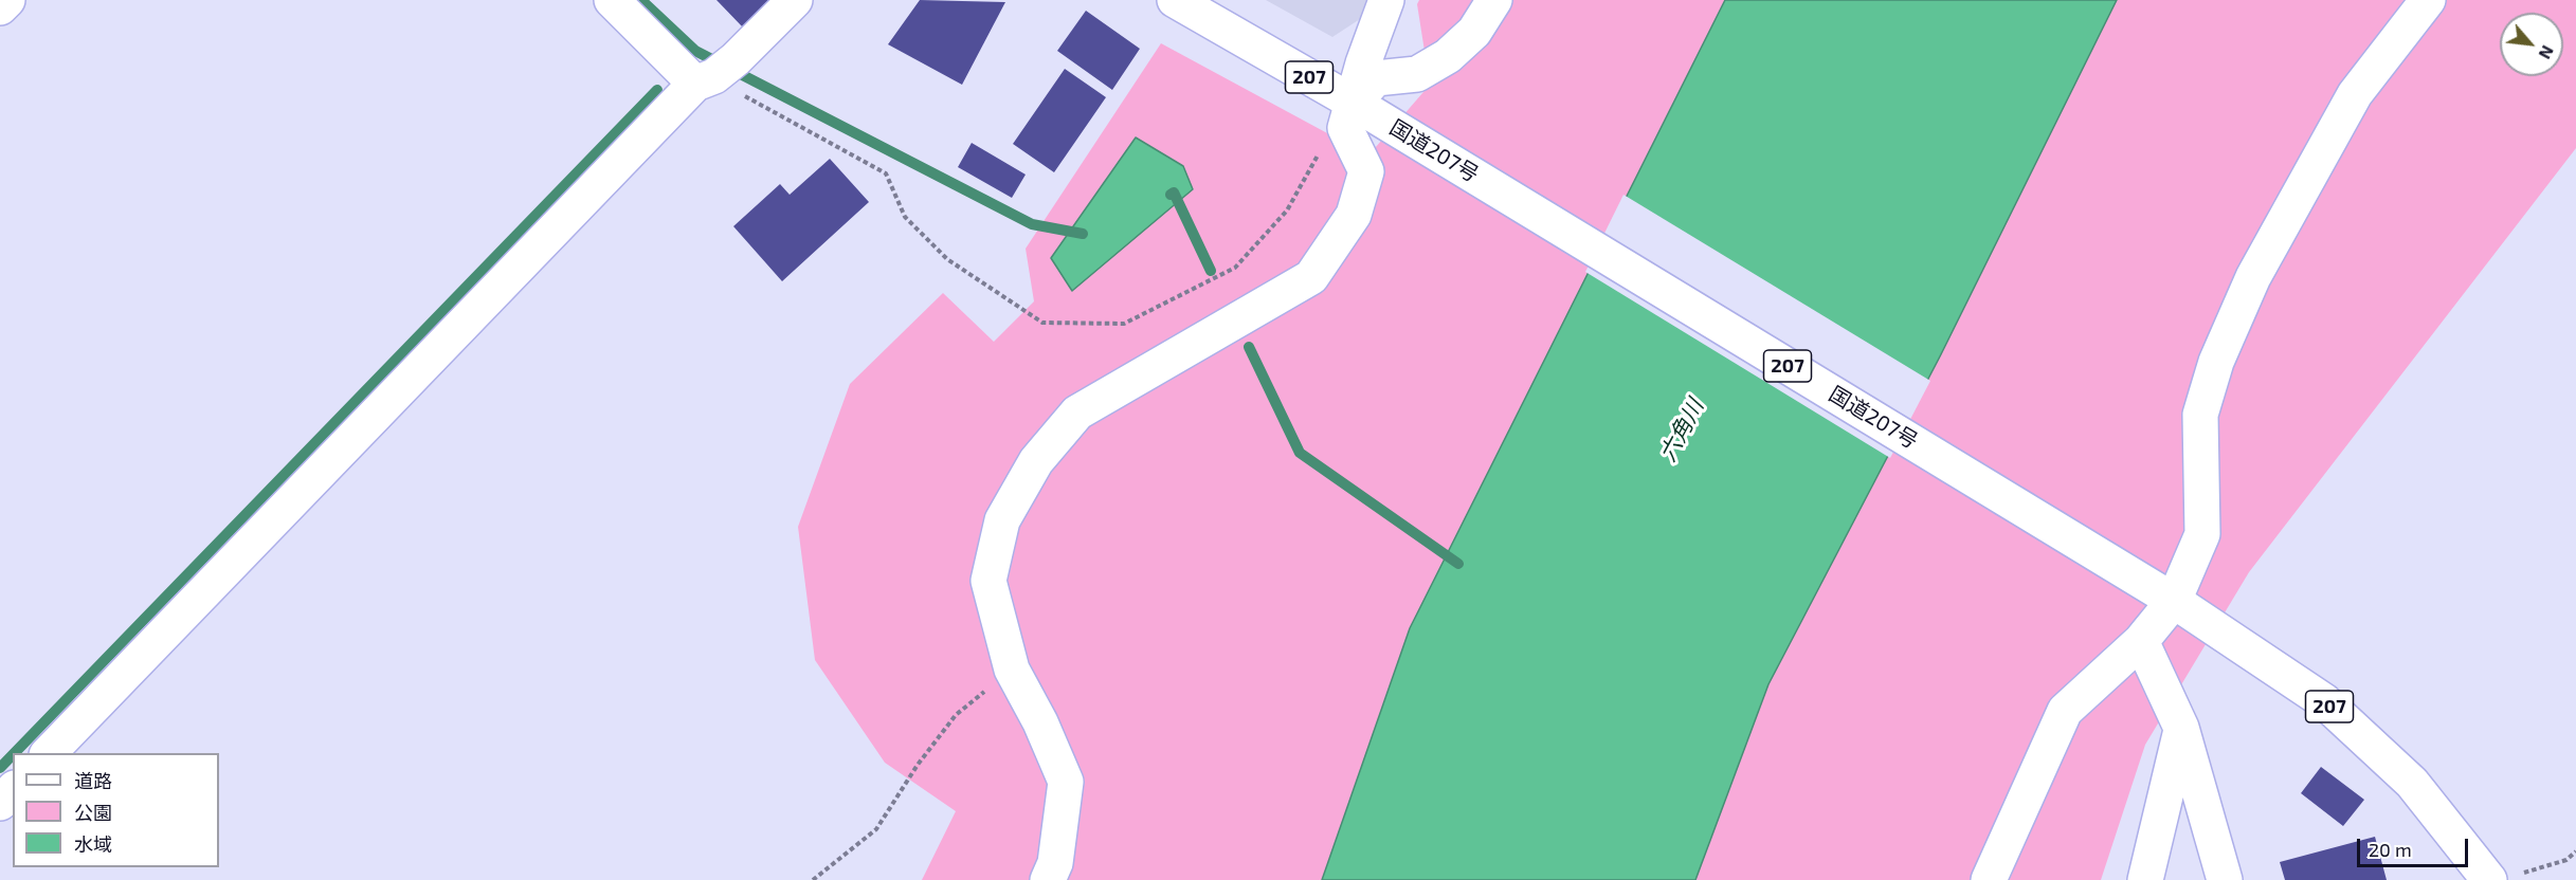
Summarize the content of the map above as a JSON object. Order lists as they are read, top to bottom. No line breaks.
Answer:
{"streets":{"main road":["207","国道207号"]},"water":["六角川"],"legend":["道路","公園","水域"],"scale_bar":"20 m","north":"bottom right"}
